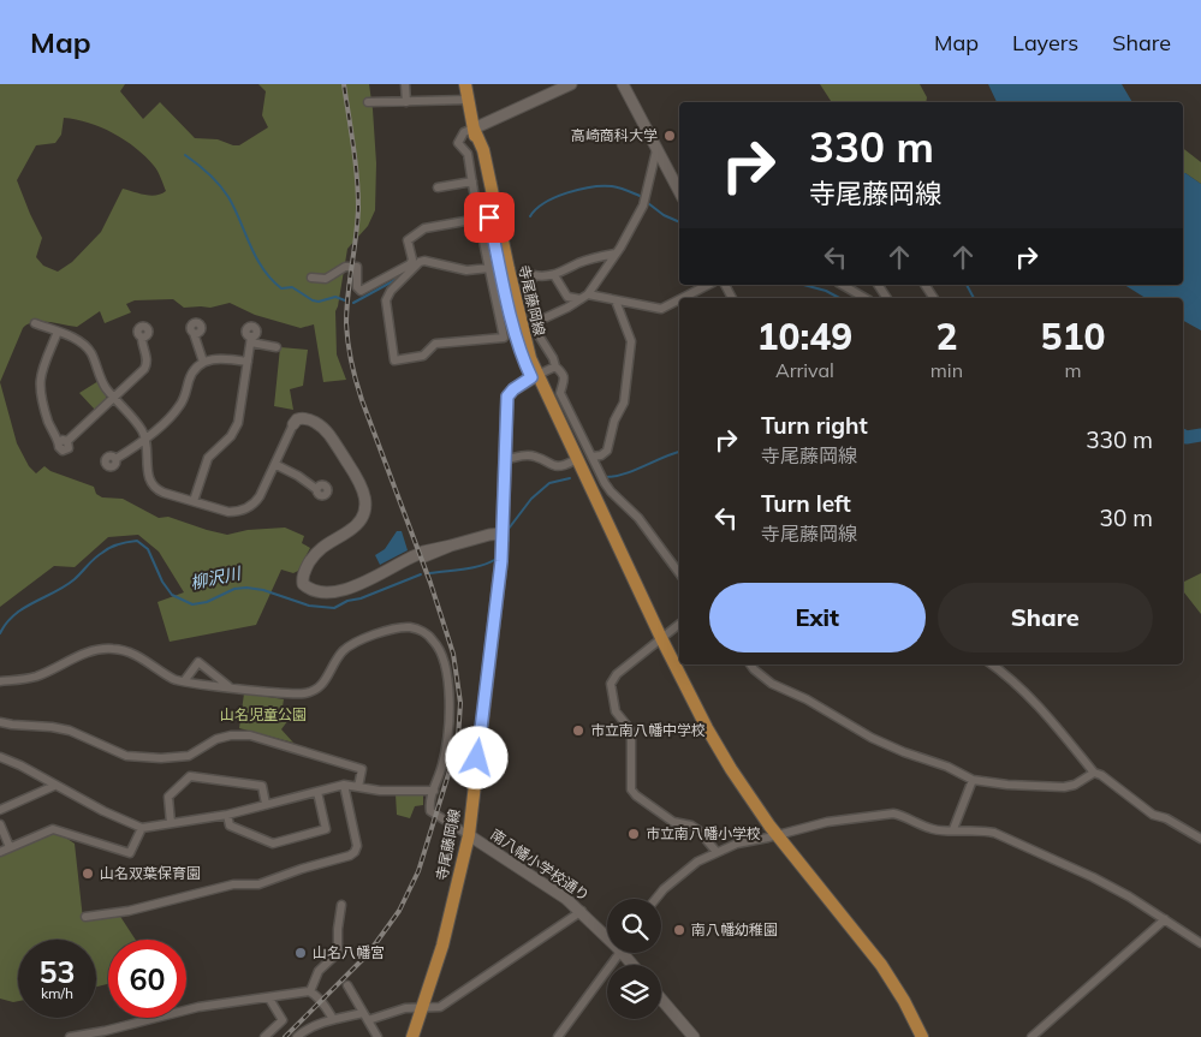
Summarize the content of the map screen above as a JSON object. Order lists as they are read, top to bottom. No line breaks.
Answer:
{"streets":{"main road":["寺尾藤岡線"],"street":["南八幡小学校通り"]},"crossings":[["寺尾藤岡線","南八幡小学校通り"]],"water":["柳沢川"],"parks":["山名児童公園"],"places":["高崎商科大学","市立南八幡中学校","市立南八幡小学校","山名双葉保育園","南八幡幼稚園","山名八幡宮"],"page":{"header":"Map","nav":["Map","Layers","Share"],"turn":["330 m","寺尾藤岡線"],"eta":["10:49","Arrival","2","min","510","m"],"list":[{"name":"Turn right","note":"寺尾藤岡線","value":"330 m"},{"name":"Turn left","note":"寺尾藤岡線","value":"30 m"}],"buttons":["Exit","Share"],"speed":"53 km/h","limit":"60"}}
